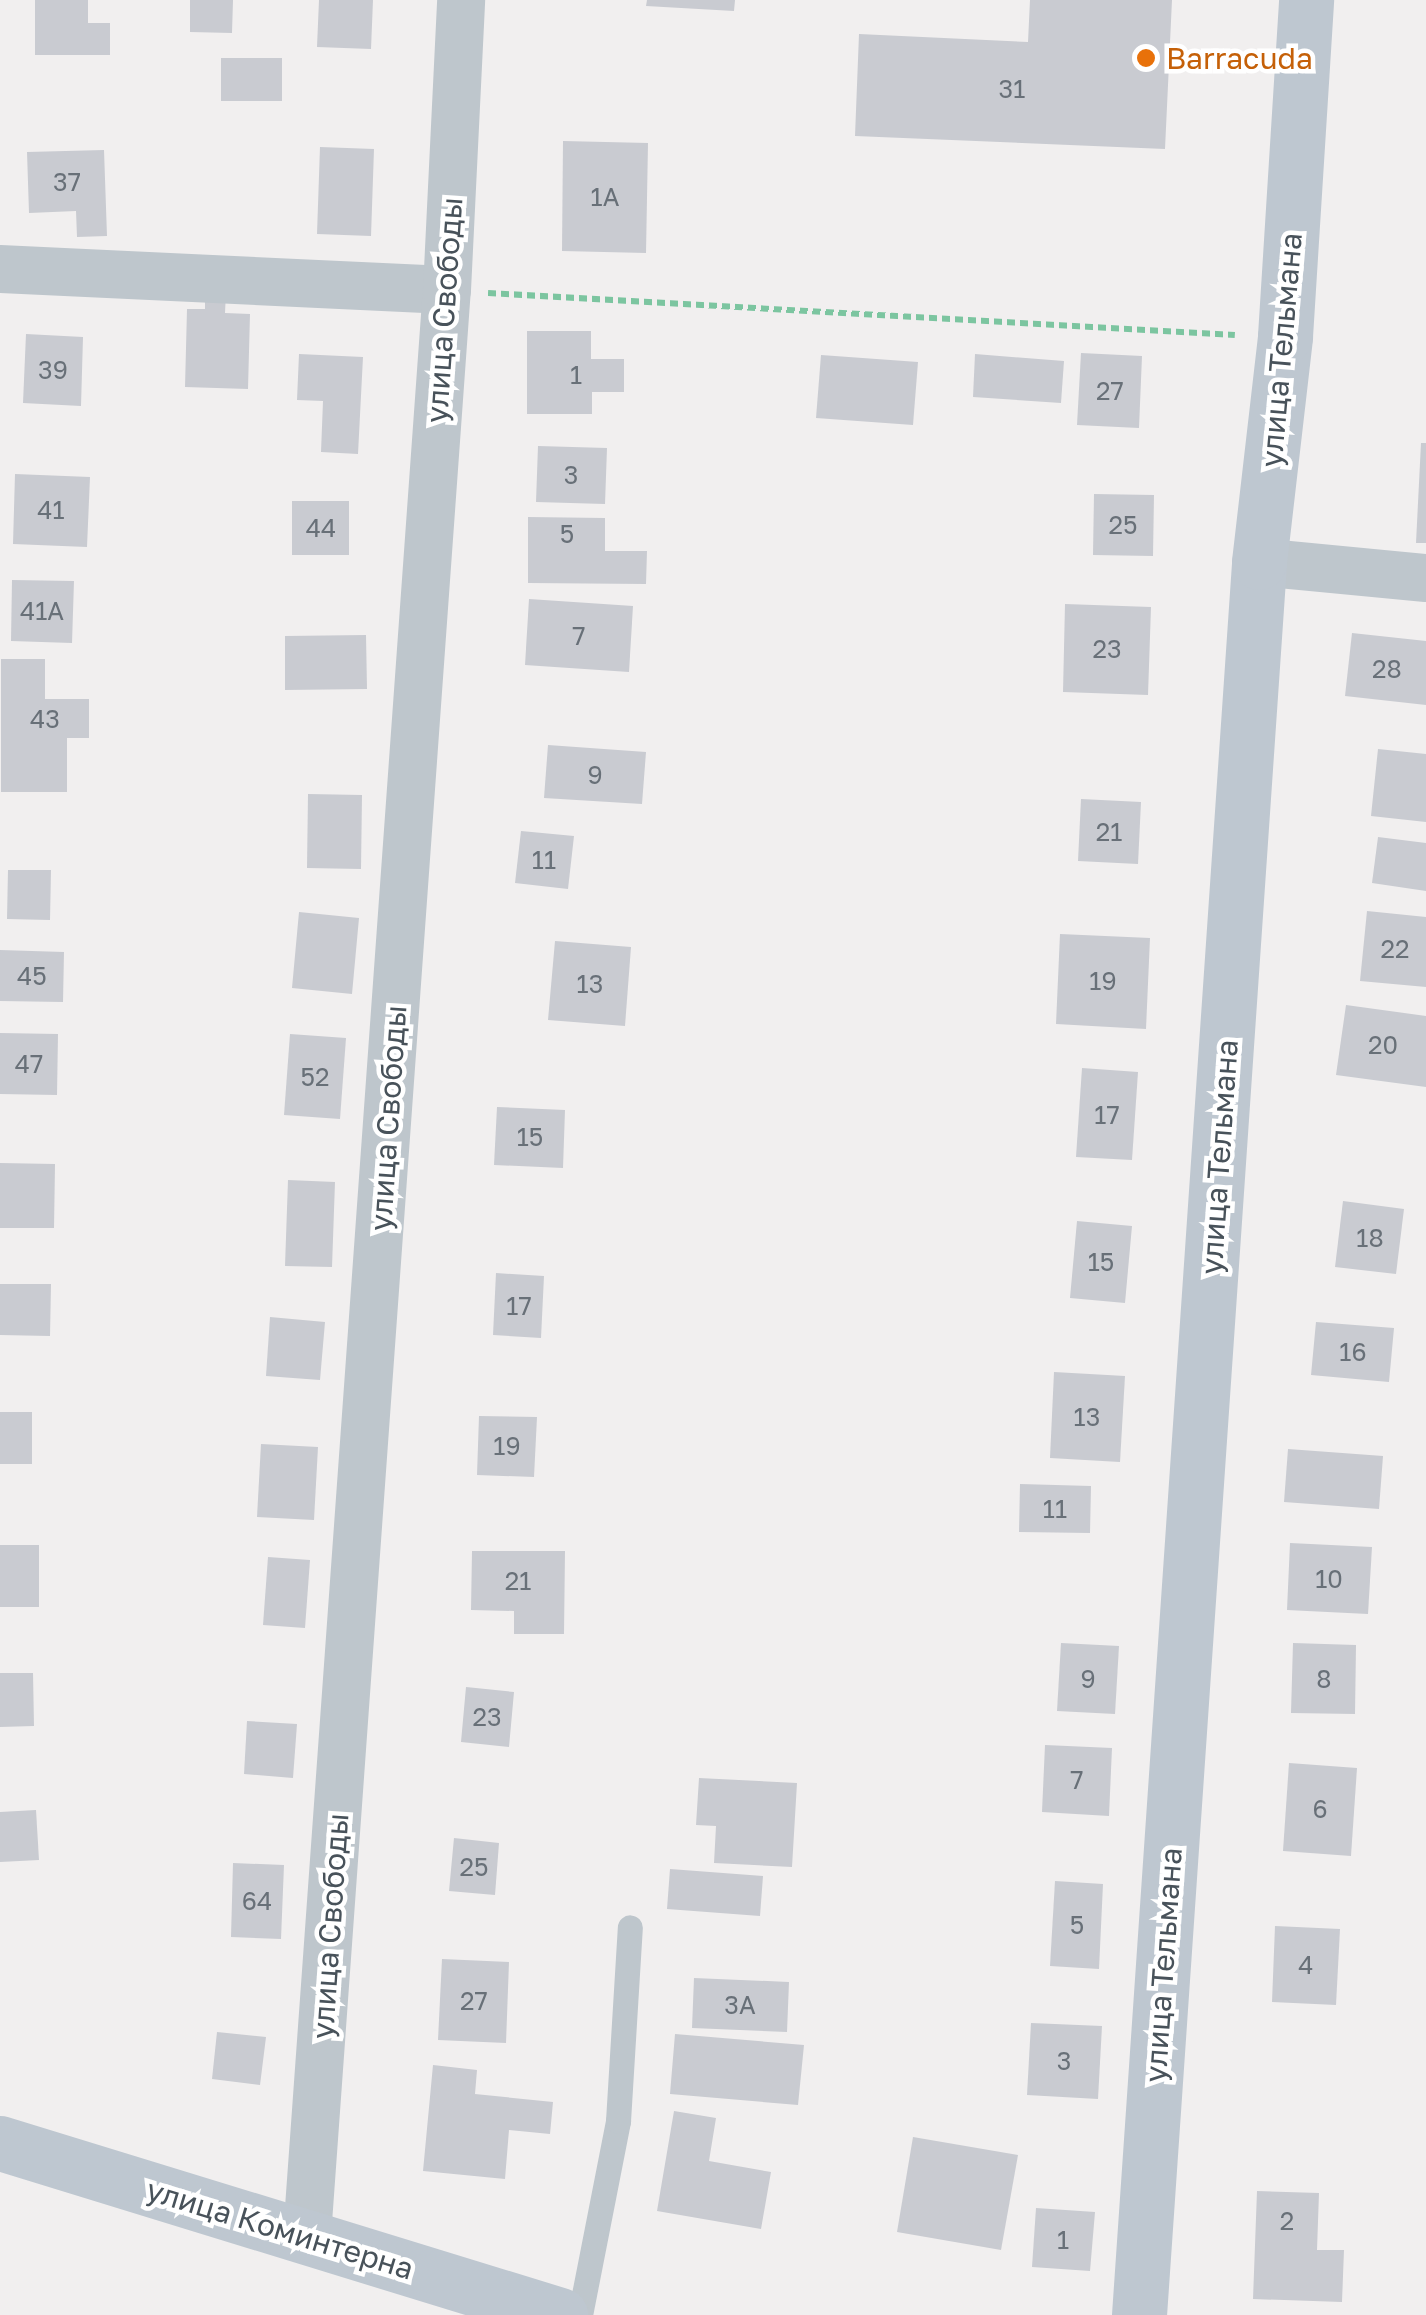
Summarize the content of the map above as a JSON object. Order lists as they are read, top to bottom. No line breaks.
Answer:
{"streets":{"street":["улица Свободы","улица Тельмана","улица Коминтерна"]},"crossings":[["улица Свободы","улица Коминтерна"]],"places":["Barracuda"],"house_numbers":["31","37","1А","39","1","27","3","41","25","44","5","41А","7","23","28","43","9","21","11","22","45","19","13","20","47","52","17","15","18","15","17","16","13","19","11","10","21","9","8","23","7","6","25","64","5","4","27","3А","3","2","1"]}
